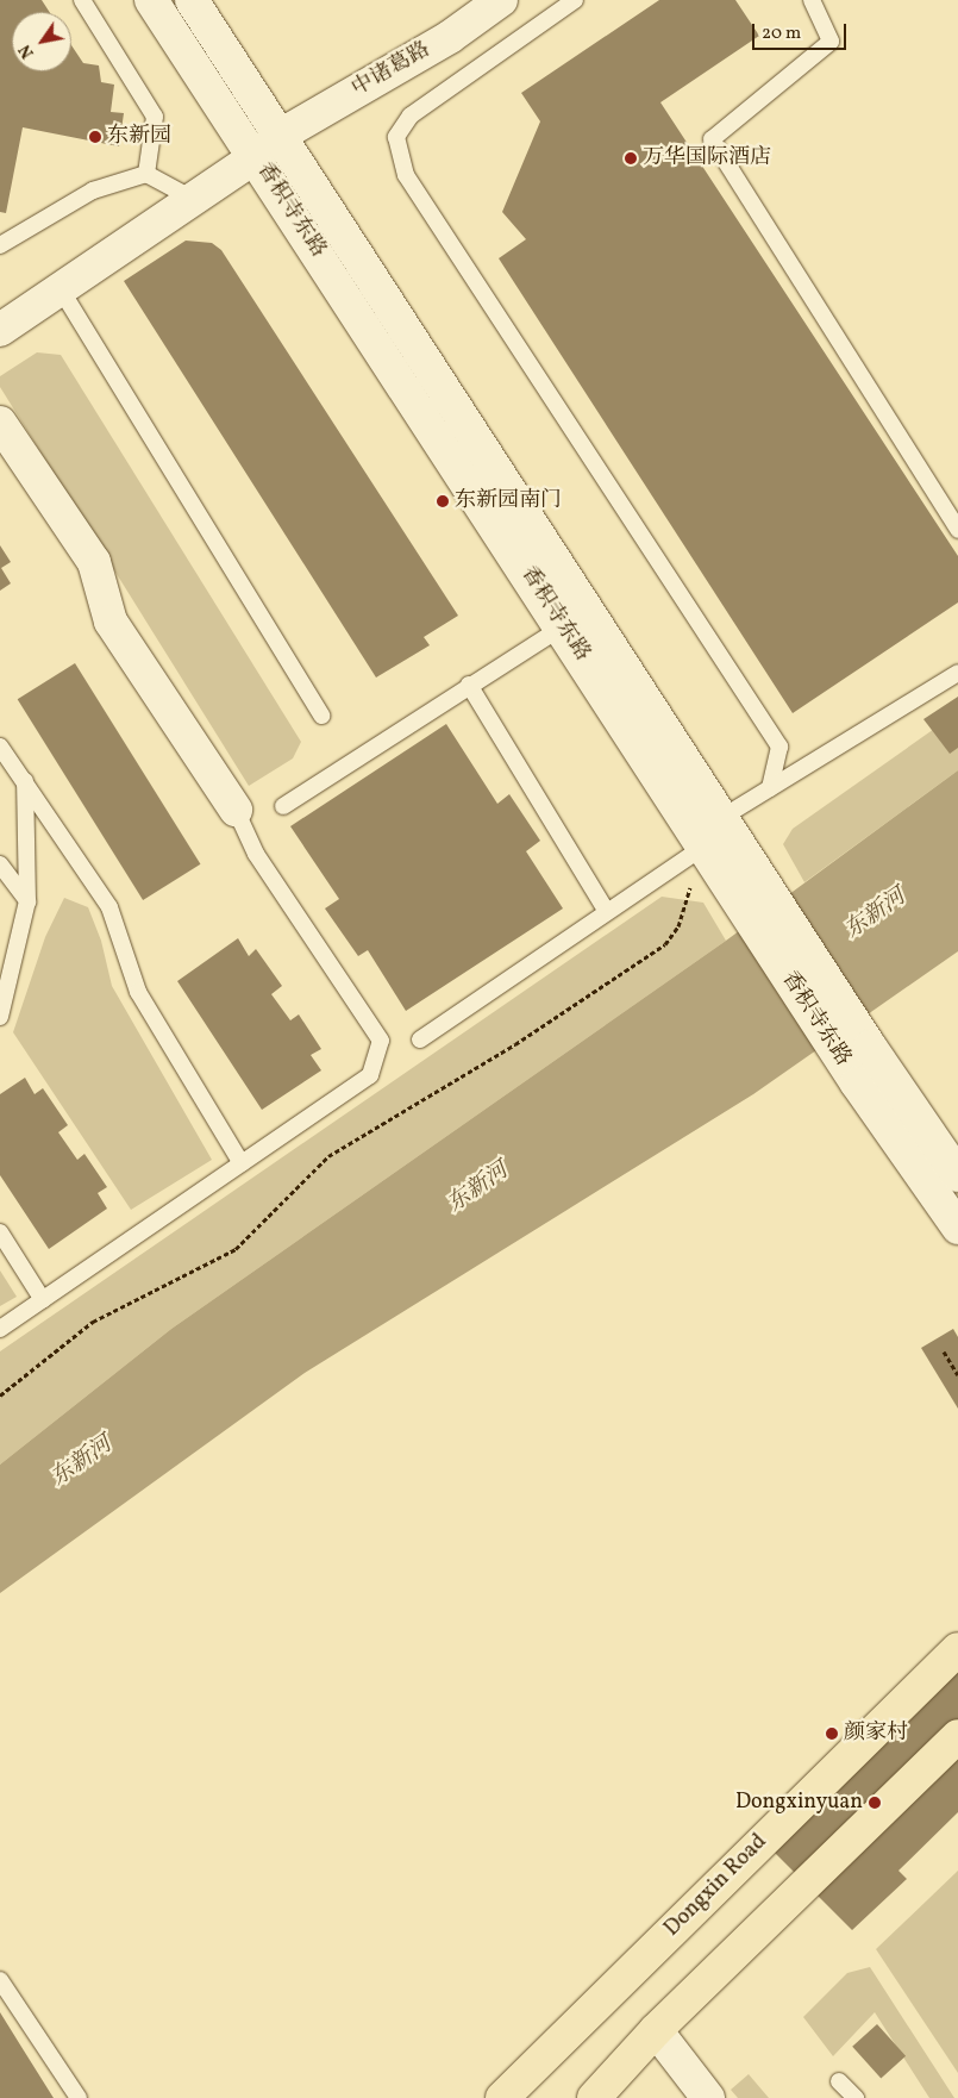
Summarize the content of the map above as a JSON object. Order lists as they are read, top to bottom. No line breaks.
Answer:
{"streets":{"main road":["中诸葛路","香积寺东路","Dongxin Road"]},"crossings":[["中诸葛路","香积寺东路"]],"water":["东新河"],"places":["东新园","万华国际酒店","东新园南门","颜家村","Dongxinyuan"],"scale_bar":"20 m","north":"bottom left"}
